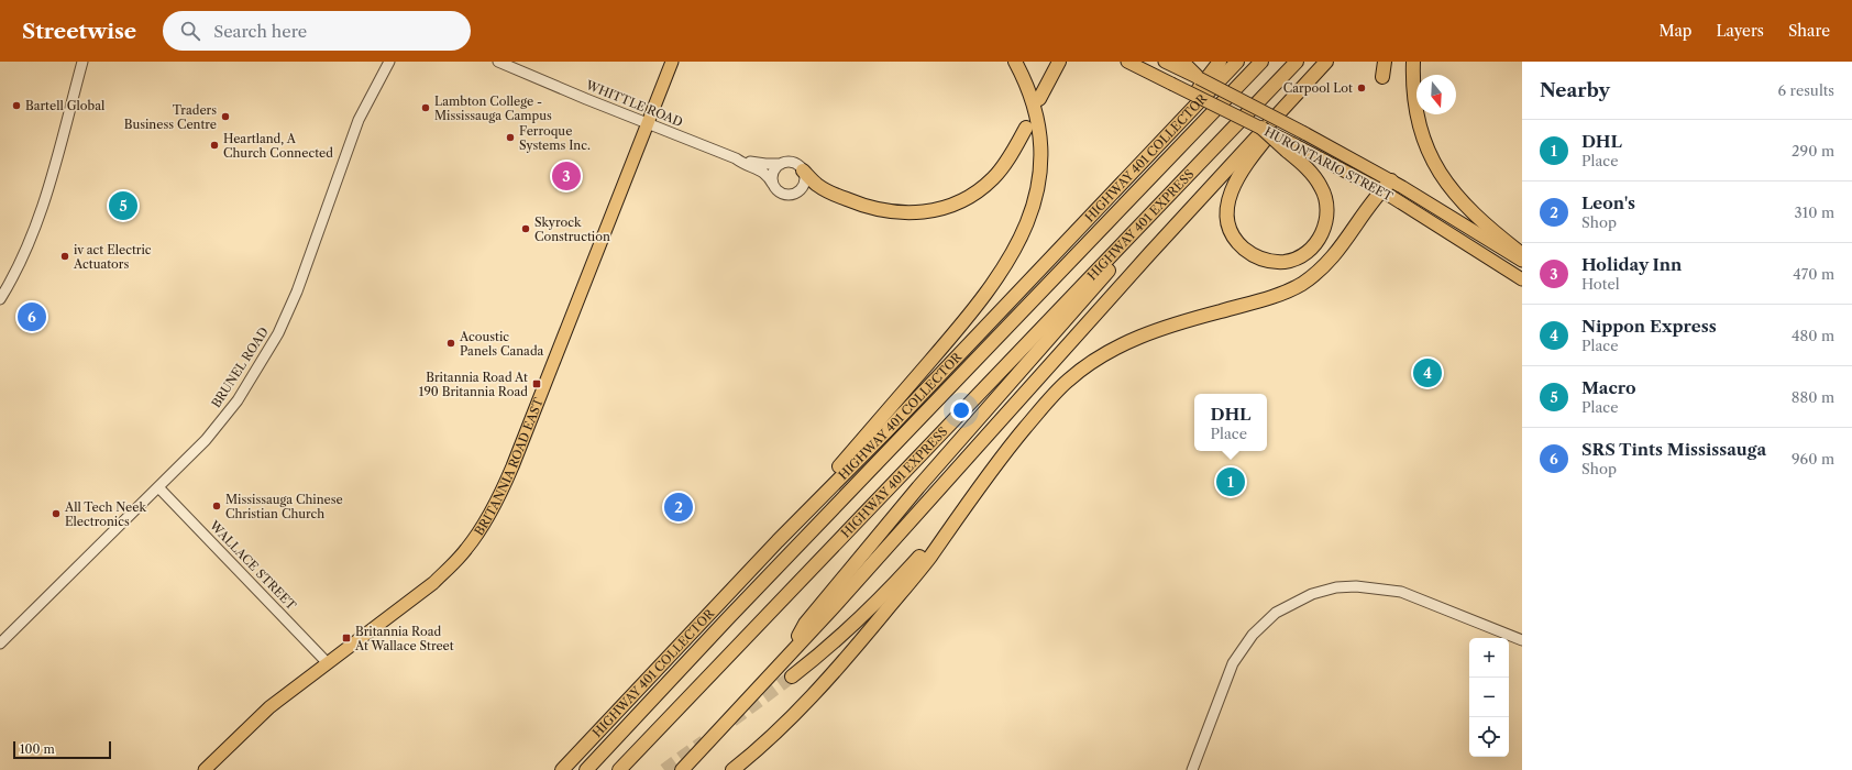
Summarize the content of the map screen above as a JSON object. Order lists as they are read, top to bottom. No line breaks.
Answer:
{"streets":{"highway":["HIGHWAY 401 COLLECTOR","HIGHWAY 401 EXPRESS"],"main road":["HURONTARIO STREET","BRITANNIA ROAD EAST"],"street":["WHITTLE ROAD","BRUNEL ROAD","WALLACE STREET"]},"crossings":[["WHITTLE ROAD","BRITANNIA ROAD EAST"],["BRUNEL ROAD","WALLACE STREET"],["BRITANNIA ROAD EAST","WALLACE STREET"]],"places":{"other":["Carpool Lot","Bartell Global","Lambton College - Mississauga Campus","Traders Business Centre","Ferroque Systems Inc.","Heartland, A Church Connected","Skyrock Construction","iv act Electric Actuators","Acoustic Panels Canada","Mississauga Chinese Christian Church","All Tech Neek Electronics"],"transit":["Britannia Road At 190 Britannia Road","Britannia Road At Wallace Street"]},"scale_bar":"100 m","north":"bottom","page":{"header":"Streetwise","search":"Search here","nav":["Map","Layers","Share"],"heading":["Nearby","6 results"],"list":[{"mark":"1","name":"DHL","note":"Place","value":"290 m"},{"mark":"2","name":"Leon's","note":"Shop","value":"310 m"},{"mark":"3","name":"Holiday Inn","note":"Hotel","value":"470 m"},{"mark":"4","name":"Nippon Express","note":"Place","value":"480 m"},{"mark":"5","name":"Macro","note":"Place","value":"880 m"},{"mark":"6","name":"SRS Tints Mississauga","note":"Shop","value":"960 m"}],"pins":["3","5","6","4","1","2"],"popup":["DHL","Place"],"map_buttons":["+","−"],"scale":"100 m"}}
